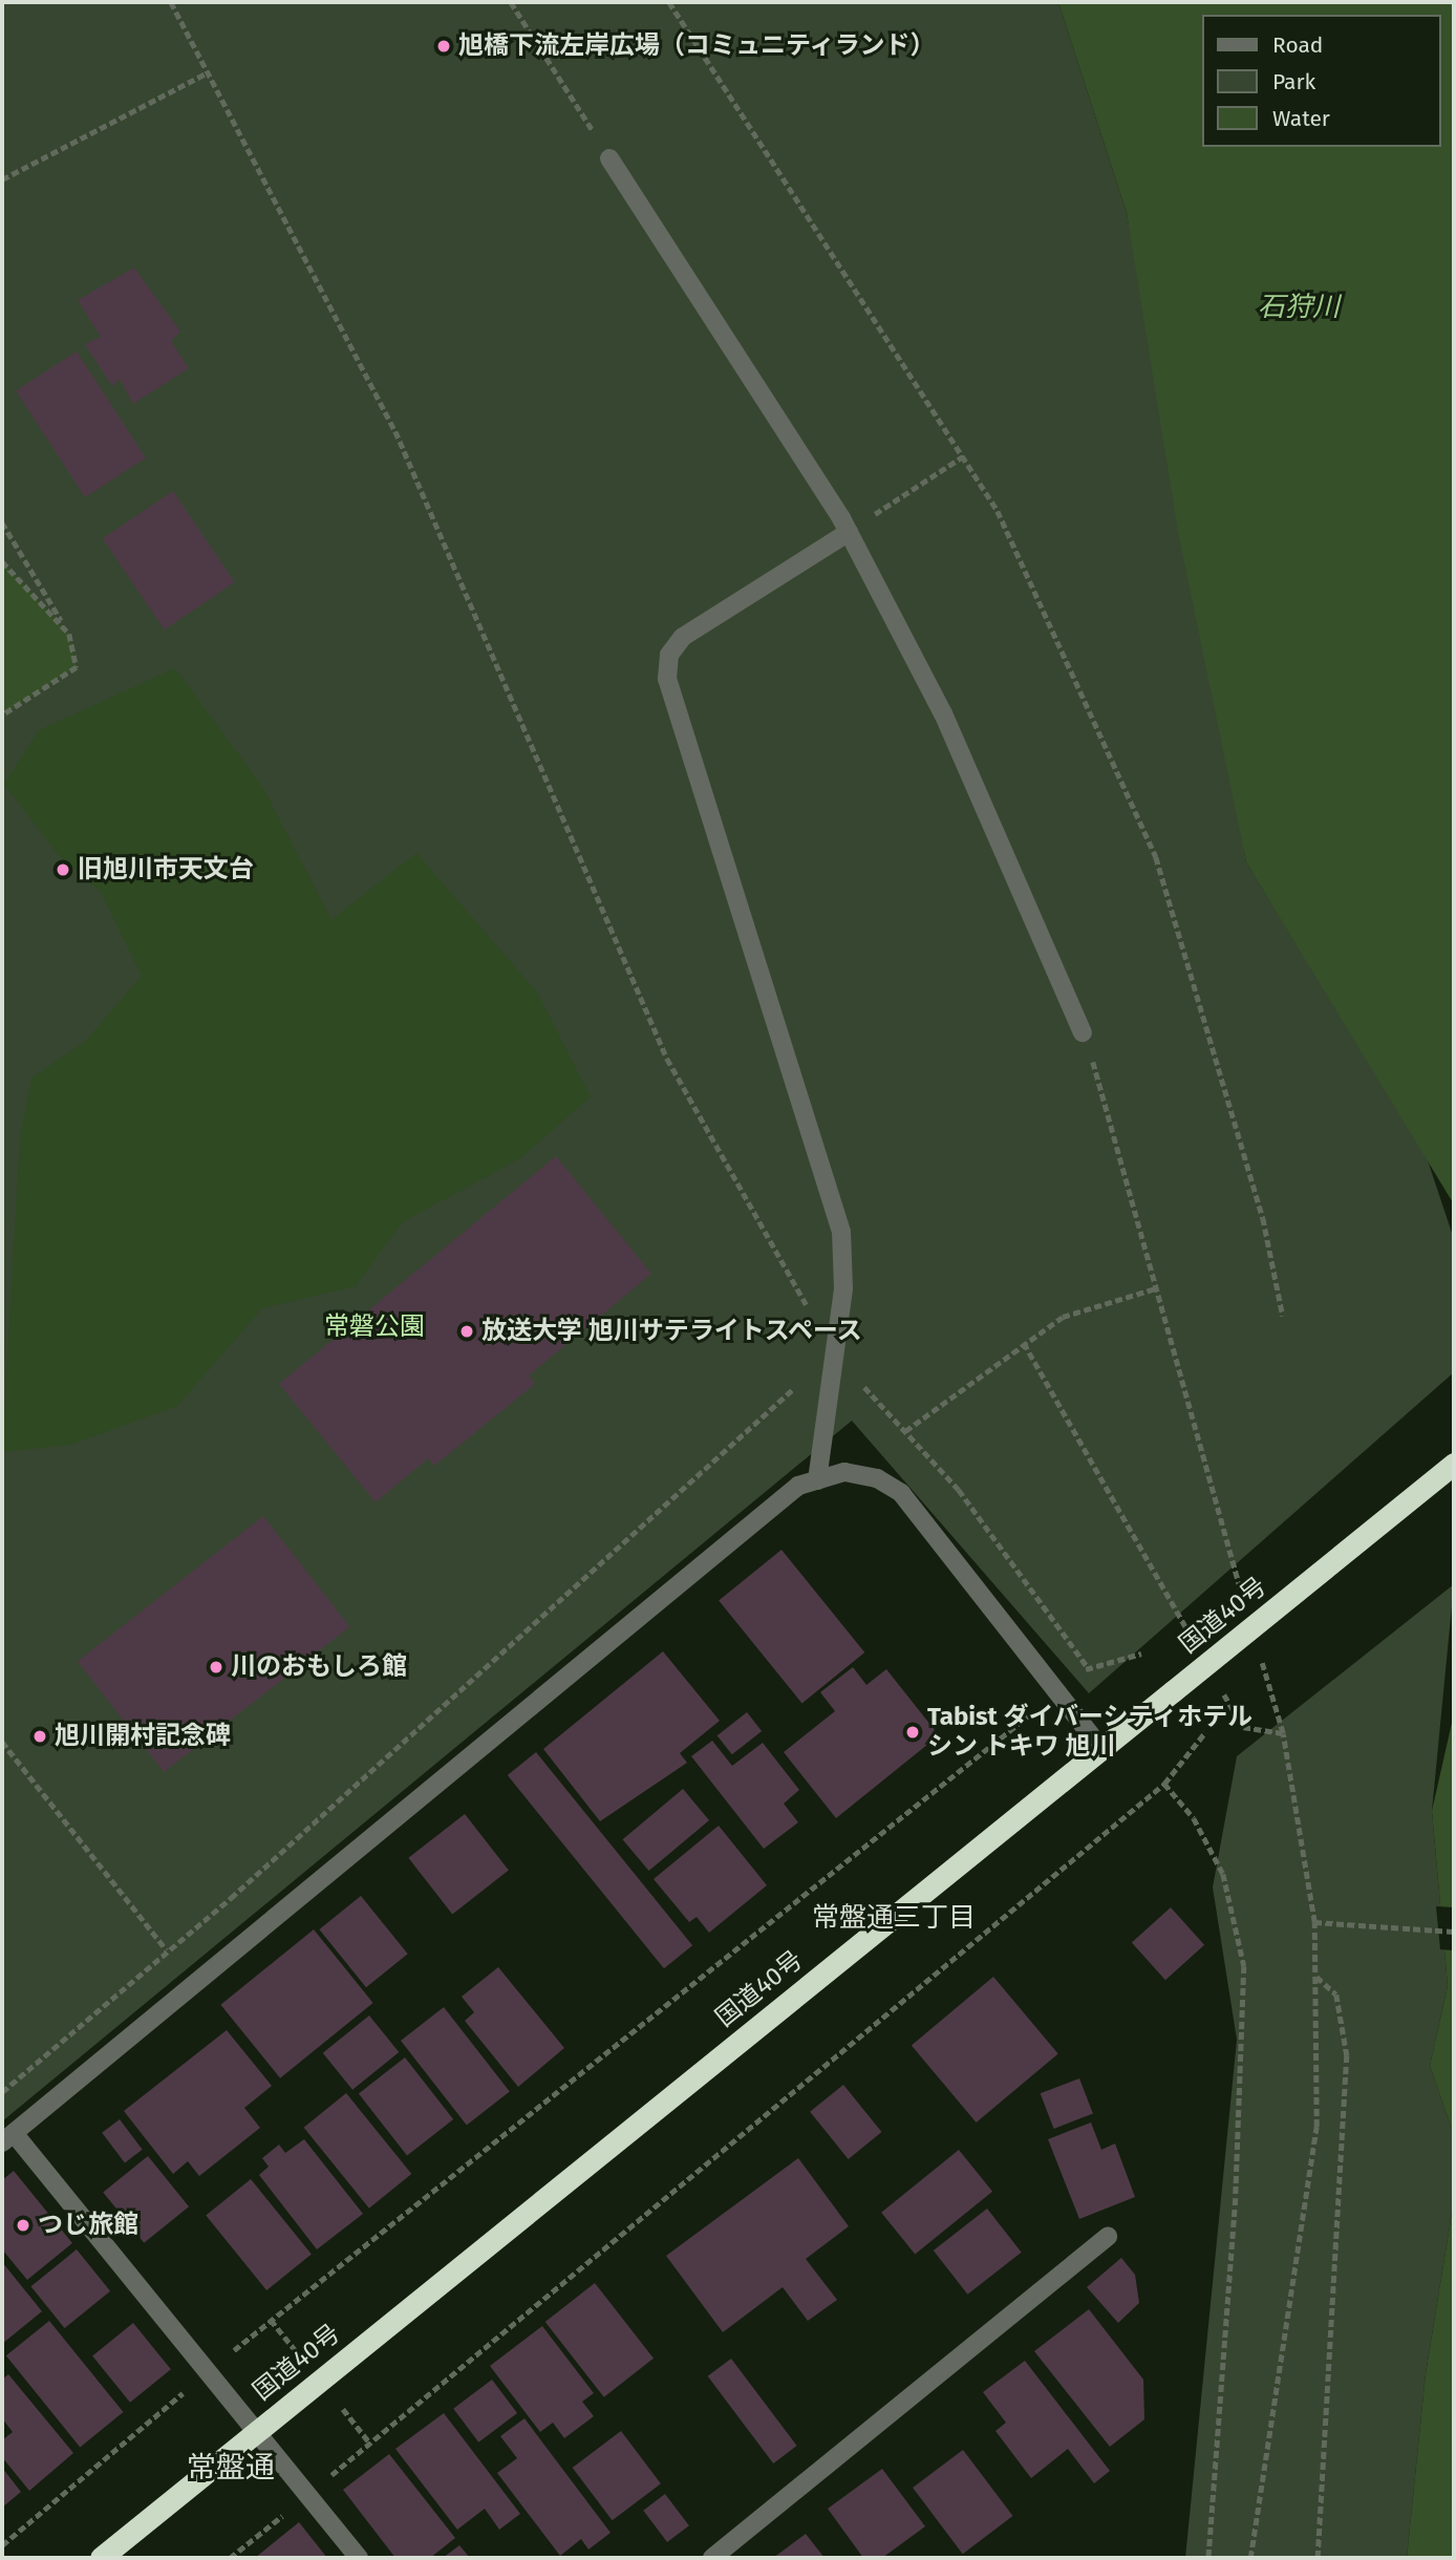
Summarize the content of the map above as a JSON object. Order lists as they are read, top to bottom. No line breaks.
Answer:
{"streets":{"highway":["国道40号"]},"districts":["常盤通三丁目","常盤通"],"water":["石狩川"],"parks":["常磐公園"],"places":["旭橋下流左岸広場（コミュニティランド）","旧旭川市天文台","放送大学 旭川サテライトスペース","川のおもしろ館","Tabist ダイバーシティホテル シン トキワ 旭川","旭川開村記念碑","つじ旅館"],"legend":["Road","Park","Water"]}
